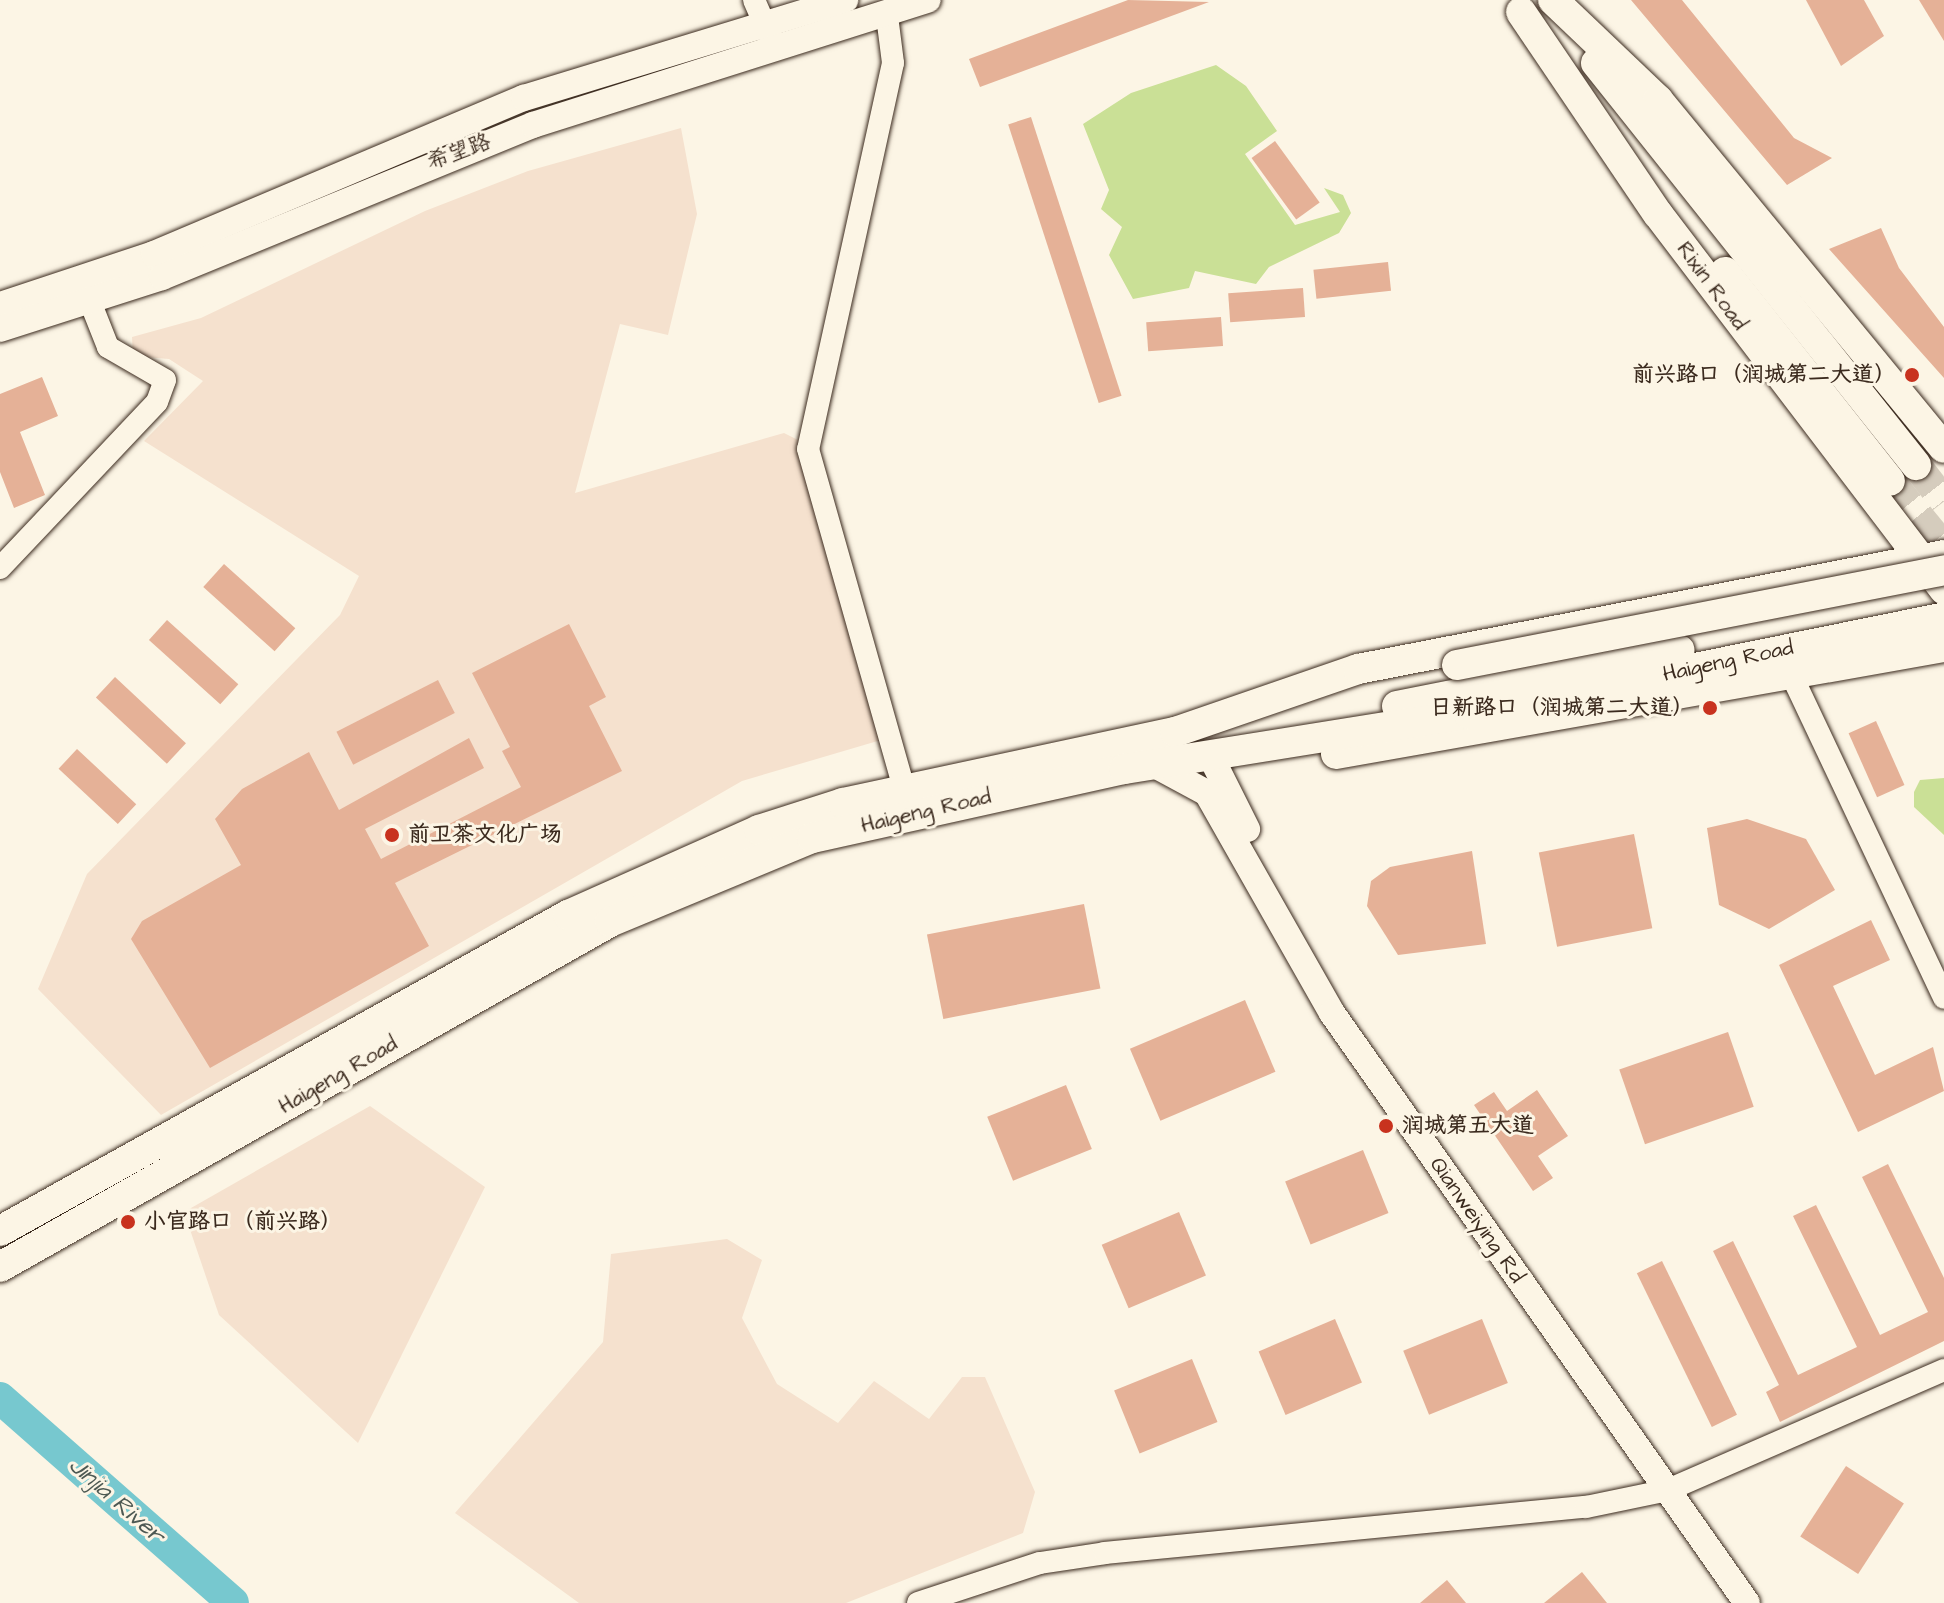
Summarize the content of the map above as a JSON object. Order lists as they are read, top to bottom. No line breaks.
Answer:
{"streets":{"main road":["Rixin Road","Haigeng Road"],"street":["希望路","Qianweiying Rd"]},"crossings":[["Rixin Road","Haigeng Road"],["Haigeng Road","Qianweiying Rd"]],"water":["Jinjia River"],"places":["前兴路口（润城第二大道）","日新路口（润城第二大道）","前卫茶文化广场","润城第五大道","小官路口（前兴路）"]}
